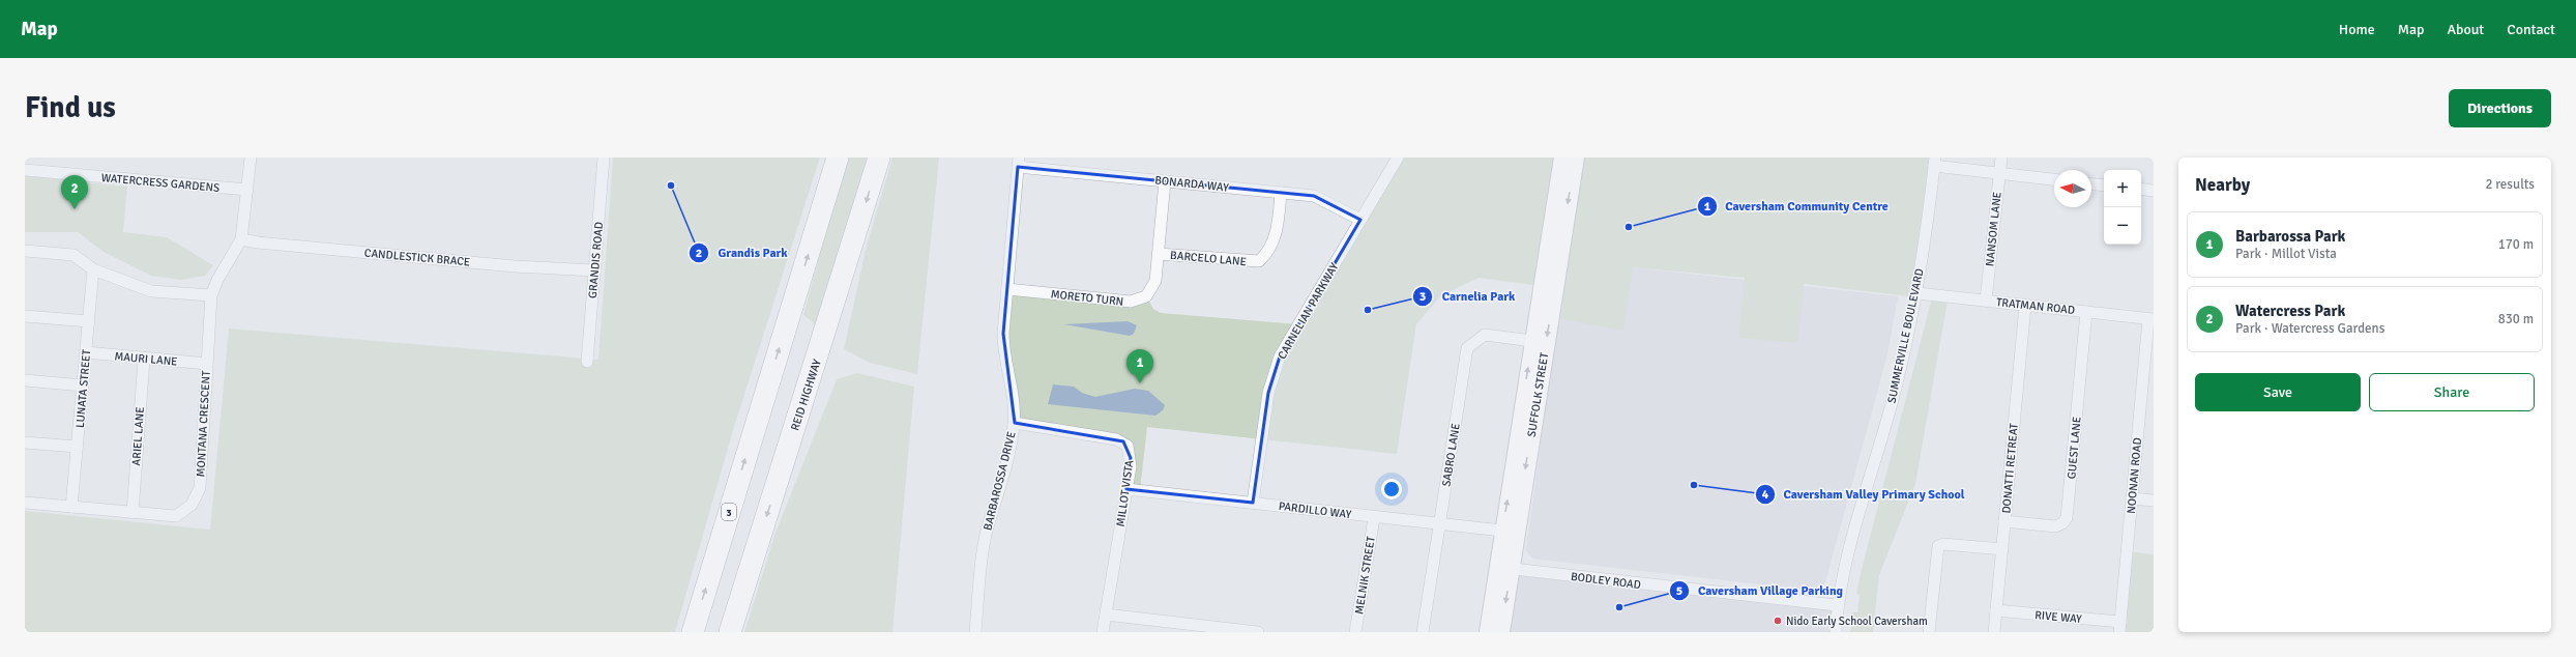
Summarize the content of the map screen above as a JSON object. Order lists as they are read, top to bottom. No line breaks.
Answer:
{"streets":{"highway":["REID HIGHWAY","3"],"street":["WATERCRESS GARDENS","BONARDA WAY","NANSOM LANE","CANDLESTICK BRACE","BARCELO LANE","GRANDIS ROAD","MORETO TURN","TRATMAN ROAD","CARNELIAN PARKWAY","SUMMERVILLE BOULEVARD","MAURI LANE","LUNATA STREET","SUFFOLK STREET","MONTANA CRESCENT","ARIEL LANE","GUEST LANE","SABRO LANE","DONATTI RETREAT","NOONAN ROAD","BARBAROSSA DRIVE","MILLOT VISTA","PARDILLO WAY","MELNIK STREET","BODLEY ROAD","RIVE WAY"]},"crossings":[["BONARDA WAY","BARCELO LANE"],["BONARDA WAY","MORETO TURN"],["BONARDA WAY","CARNELIAN PARKWAY"],["BONARDA WAY","BARBAROSSA DRIVE"],["NANSOM LANE","TRATMAN ROAD"],["CANDLESTICK BRACE","GRANDIS ROAD"],["BARCELO LANE","MORETO TURN"],["MORETO TURN","BARBAROSSA DRIVE"],["TRATMAN ROAD","SUMMERVILLE BOULEVARD"],["TRATMAN ROAD","GUEST LANE"],["TRATMAN ROAD","DONATTI RETREAT"],["TRATMAN ROAD","NOONAN ROAD"],["CARNELIAN PARKWAY","PARDILLO WAY"],["SUMMERVILLE BOULEVARD","BODLEY ROAD"],["MAURI LANE","LUNATA STREET"],["MAURI LANE","MONTANA CRESCENT"],["MAURI LANE","ARIEL LANE"],["LUNATA STREET","MONTANA CRESCENT"],["SUFFOLK STREET","SABRO LANE"],["SUFFOLK STREET","PARDILLO WAY"],["SUFFOLK STREET","BODLEY ROAD"],["MONTANA CRESCENT","ARIEL LANE"],["GUEST LANE","DONATTI RETREAT"],["SABRO LANE","PARDILLO WAY"],["DONATTI RETREAT","RIVE WAY"],["NOONAN ROAD","RIVE WAY"],["BARBAROSSA DRIVE","MILLOT VISTA"],["MILLOT VISTA","PARDILLO WAY"],["PARDILLO WAY","MELNIK STREET"]],"places":["Grandis Park","Caversham Community Centre","Carnelia Park","Caversham Valley Primary School","Caversham Village Parking","Nido Early School Caversham"],"north":"left","page":{"header":"Map","nav":["Home","Map","About","Contact"],"buttons":["Directions",["Save","Share"]],"title":"Find us","heading":["Nearby","2 results"],"map_buttons":["+","−"],"pins":["2","1"],"list":[{"mark":"1","name":"Barbarossa Park","note":"Park · Millot Vista","value":"170 m"},{"mark":"2","name":"Watercress Park","note":"Park · Watercress Gardens","value":"830 m"}]}}
